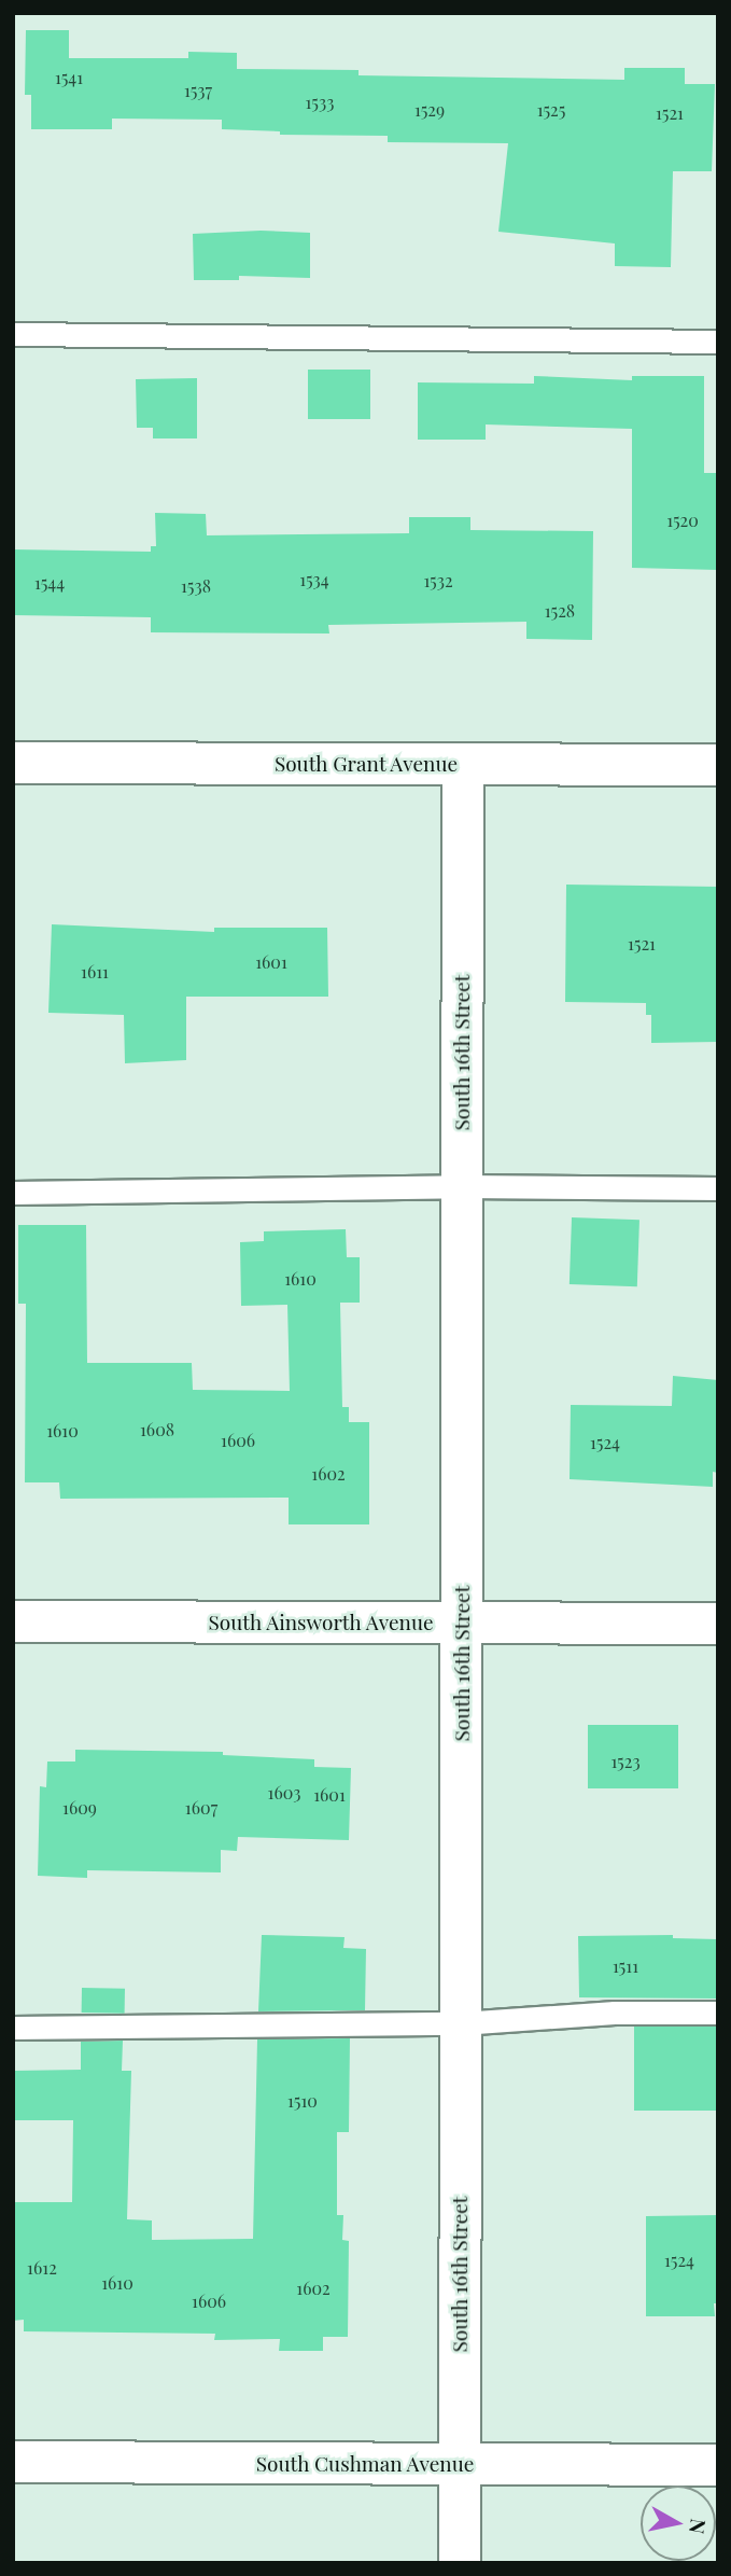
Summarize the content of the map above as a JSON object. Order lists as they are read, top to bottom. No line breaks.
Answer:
{"streets":{"street":["South Grant Avenue","South 16th Street","South Ainsworth Avenue","South Cushman Avenue"]},"crossings":[["South Grant Avenue","South 16th Street"],["South 16th Street","South Ainsworth Avenue"],["South 16th Street","South Cushman Avenue"]],"house_numbers":["1541","1537","1533","1529","1525","1521","1520","1534","1532","1544","1538","1528","1521","1601","1611","1610","1608","1610","1606","1524","1602","1523","1603","1601","1609","1607","1511","1510","1524","1612","1610","1602","1606"],"north":"right"}
